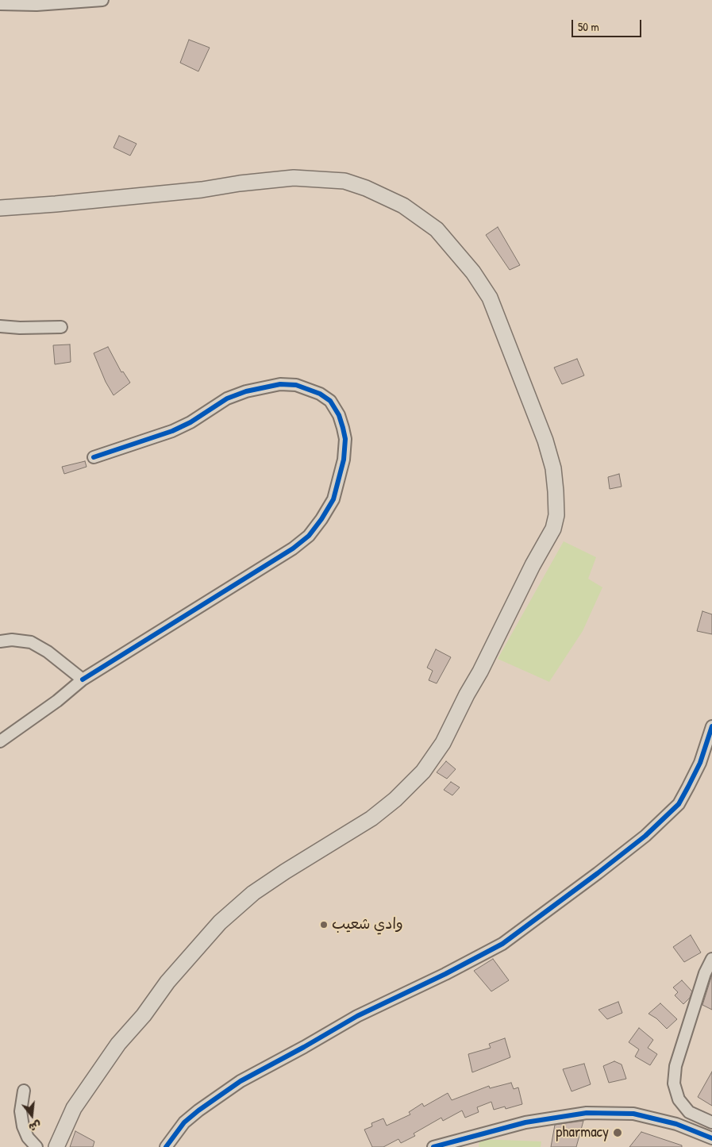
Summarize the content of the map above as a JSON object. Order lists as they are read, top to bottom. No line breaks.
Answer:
{"places":["وادي شعيب","pharmacy"],"scale_bar":"50 m","north":"bottom"}
